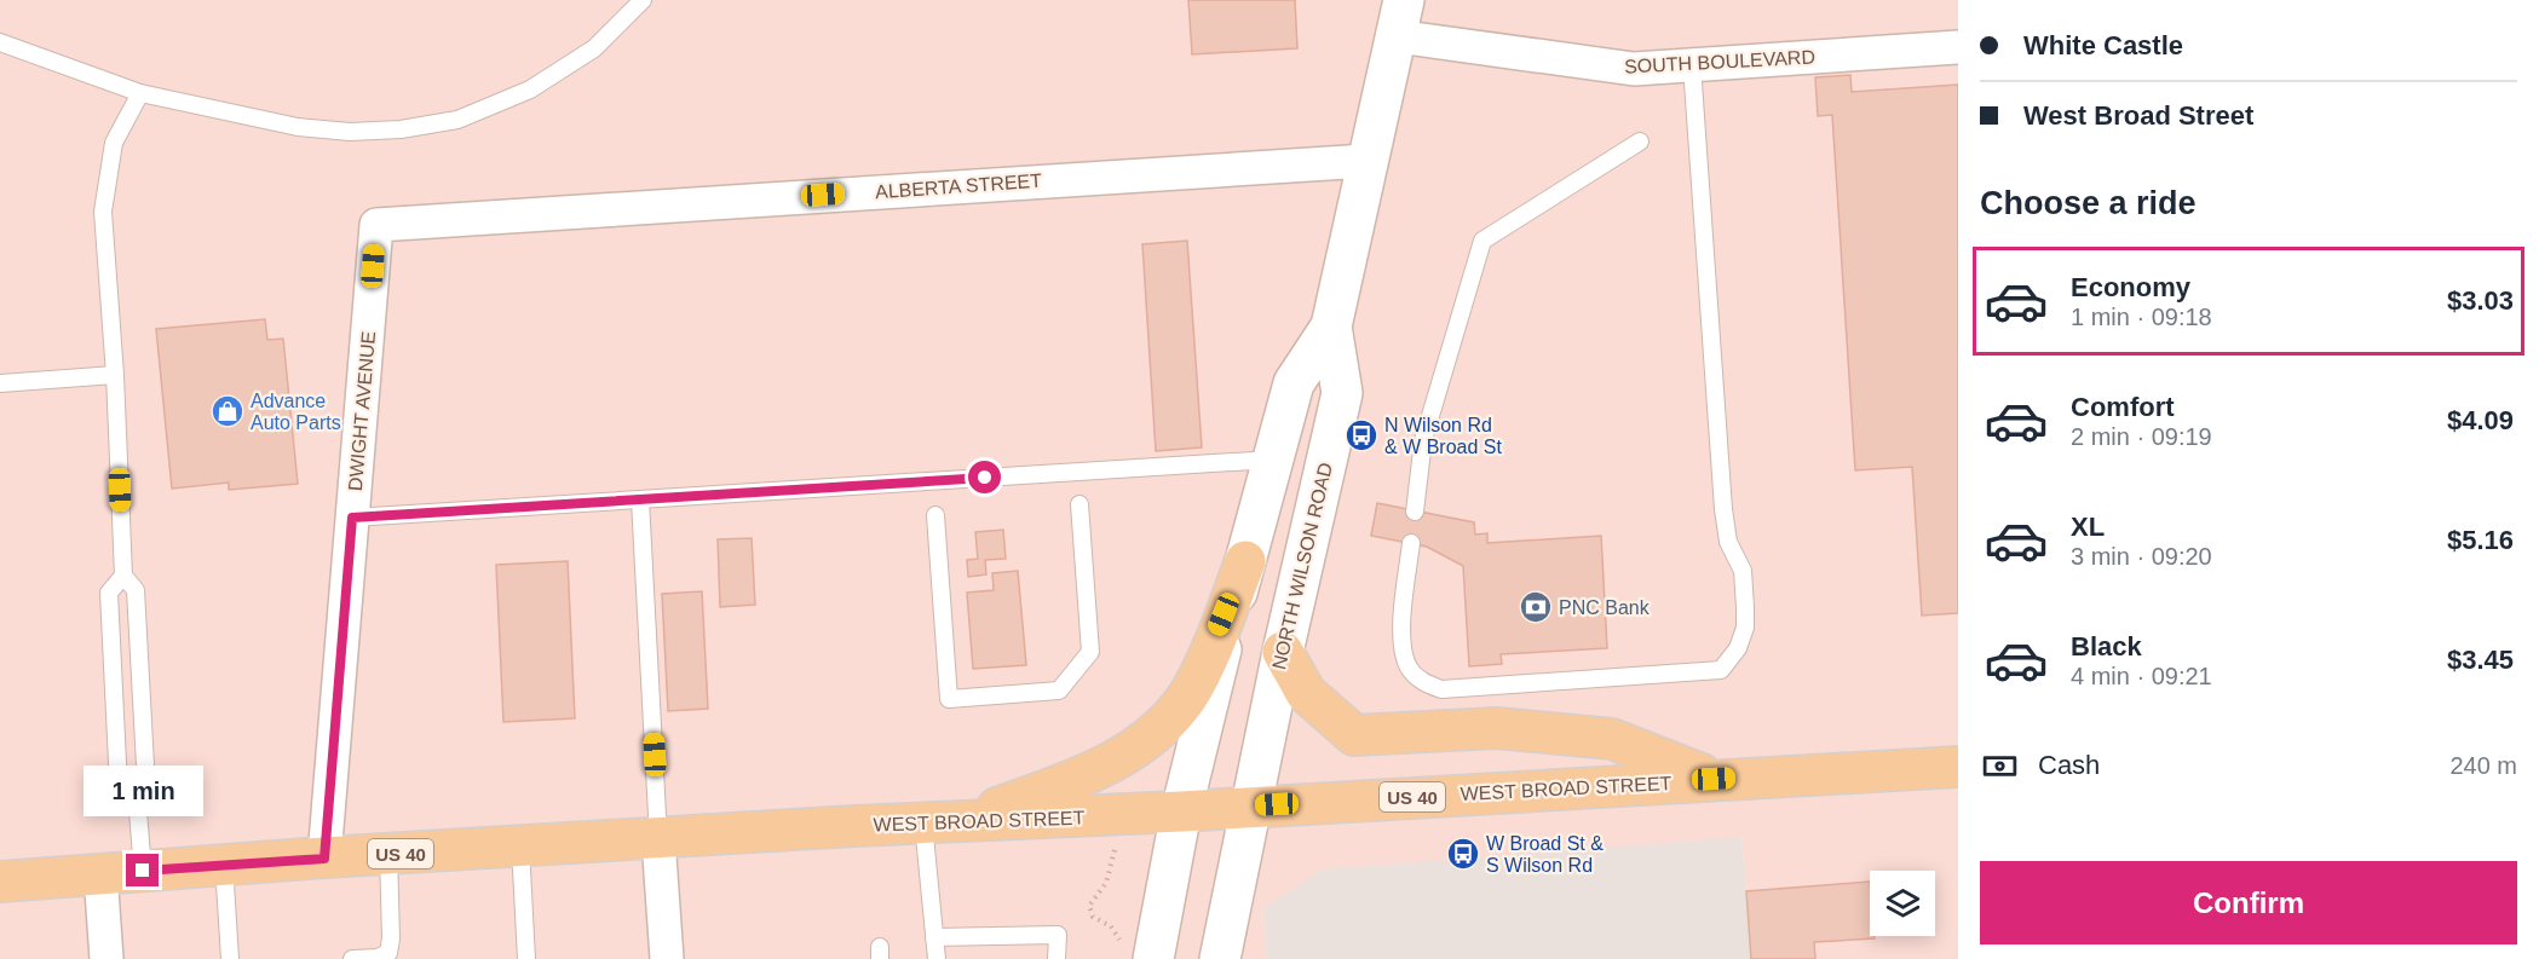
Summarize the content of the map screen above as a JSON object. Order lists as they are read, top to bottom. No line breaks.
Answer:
{"streets":{"main road":["NORTH WILSON ROAD","WEST BROAD STREET","US 40"],"street":["SOUTH BOULEVARD","ALBERTA STREET","DWIGHT AVENUE"]},"crossings":[["SOUTH BOULEVARD","NORTH WILSON ROAD"],["ALBERTA STREET","DWIGHT AVENUE"],["ALBERTA STREET","NORTH WILSON ROAD"],["DWIGHT AVENUE","WEST BROAD STREET"],["NORTH WILSON ROAD","WEST BROAD STREET"]],"places":{"shop":["Advance Auto Parts"],"bus stop":["N Wilson Rd & W Broad St","W Broad St & S Wilson Rd"],"bank":["PNC Bank"]},"page":{"banner":["White Castle","West Broad Street"],"heading":"Choose a ride","list":[{"name":"Economy","note":"1 min · 09:18","value":"$3.03"},{"name":"Comfort","note":"2 min · 09:19","value":"$4.09"},{"name":"XL","note":"3 min · 09:20","value":"$5.16"},{"name":"Black","note":"4 min · 09:21","value":"$3.45"}],"pay":["Cash","240 m"],"bubble":"1 min","buttons":"Confirm"}}
